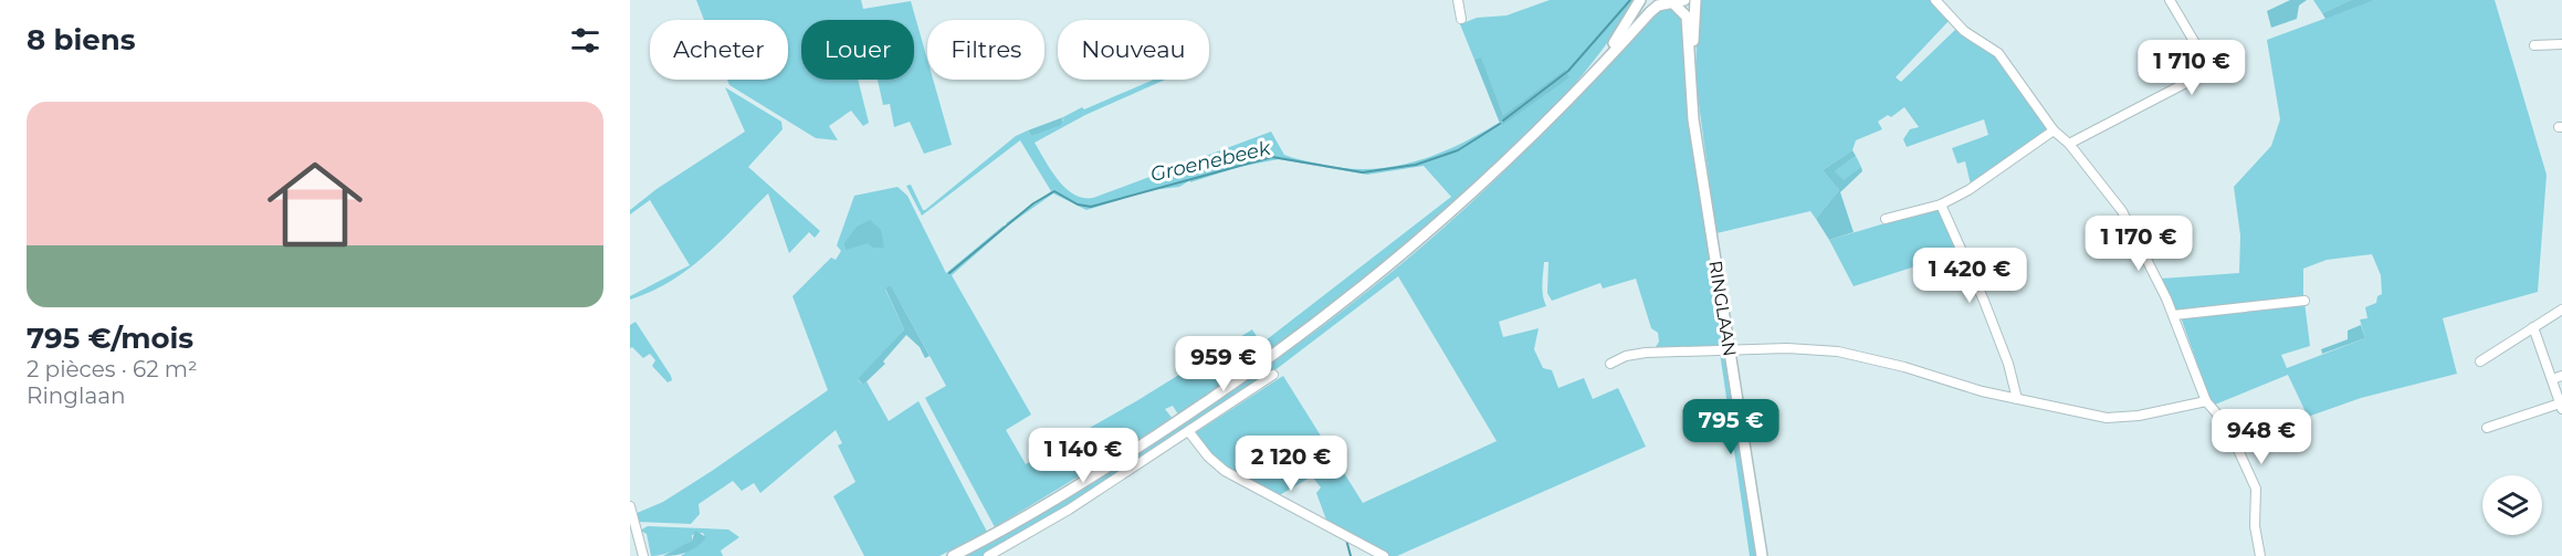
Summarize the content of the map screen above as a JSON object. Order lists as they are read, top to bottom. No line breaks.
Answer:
{"streets":{"main road":["RINGLAAN"]},"water":["Groenebeek"],"page":{"heading":"8 biens","chip":["Acheter","Louer","Filtres","Nouveau"],"price":["1 710 €","1 170 €","1 420 €","959 €","795 €","948 €","1 140 €","2 120 €"],"list":[{"name":"795 €/mois","note":"2 pièces · 62 m² · Ringlaan"}]}}
